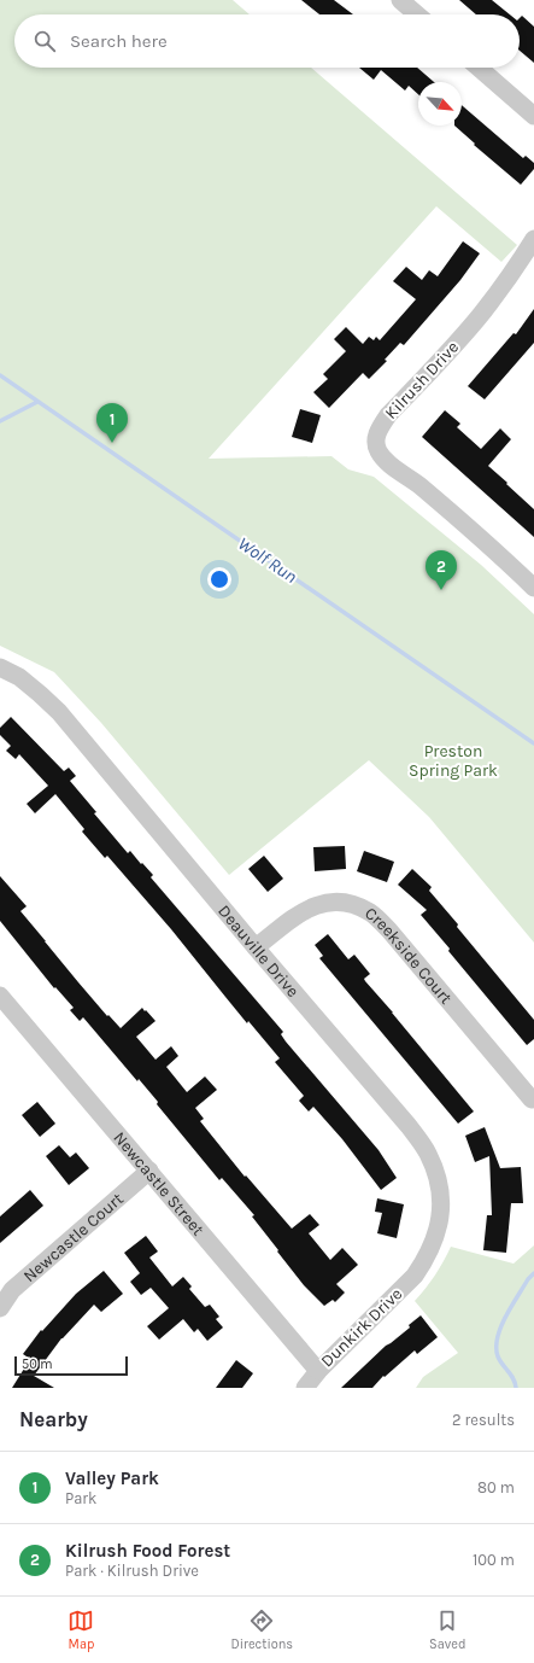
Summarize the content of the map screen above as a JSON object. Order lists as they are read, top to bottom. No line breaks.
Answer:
{"streets":{"street":["Kilrush Drive","Deauville Drive","Creekside Court","Newcastle Street","Newcastle Court","Dunkirk Drive"]},"crossings":[["Deauville Drive","Creekside Court"],["Deauville Drive","Dunkirk Drive"],["Newcastle Street","Newcastle Court"],["Newcastle Street","Dunkirk Drive"]],"water":["Wolf Run"],"parks":["Preston Spring Park"],"scale_bar":"50 m","north":"bottom right","page":{"search":"Search here","pins":["1","2"],"scale":"50 m","heading":["Nearby","2 results"],"list":[{"mark":"1","name":"Valley Park","note":"Park","value":"80 m"},{"mark":"2","name":"Kilrush Food Forest","note":"Park · Kilrush Drive","value":"100 m"}],"nav":["Map","Directions","Saved"]}}
